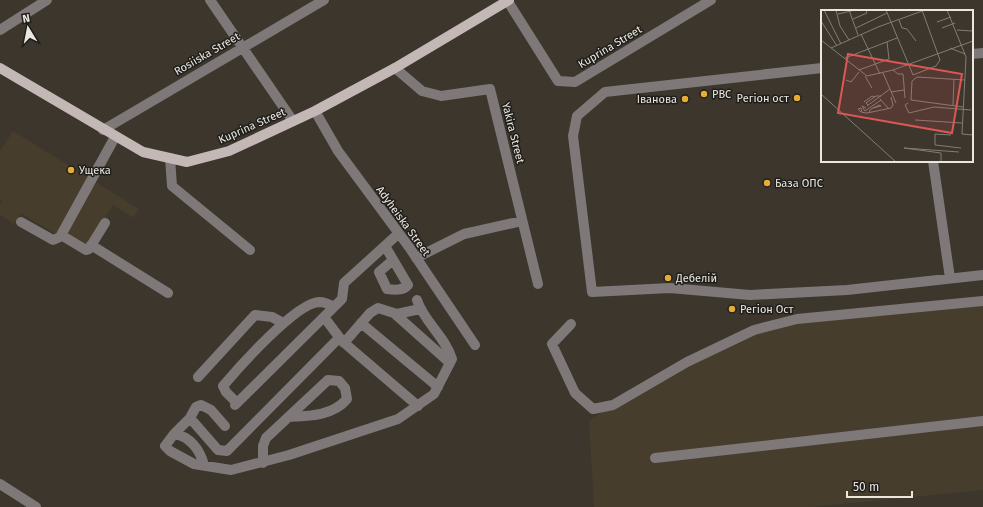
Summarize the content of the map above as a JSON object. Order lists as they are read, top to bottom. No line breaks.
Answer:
{"streets":{"main road":["Kuprina Street"],"street":["Rosiiska Street","Yakira Street","Adyheiska Street"]},"crossings":[["Kuprina Street","Rosiiska Street"],["Kuprina Street","Yakira Street"],["Kuprina Street","Adyheiska Street"]],"places":["РВС","Регіон ост","Іванова","Ущека","База ОПС","Дебелій","Регіон Ост"],"scale_bar":"50 m","north":"top"}
